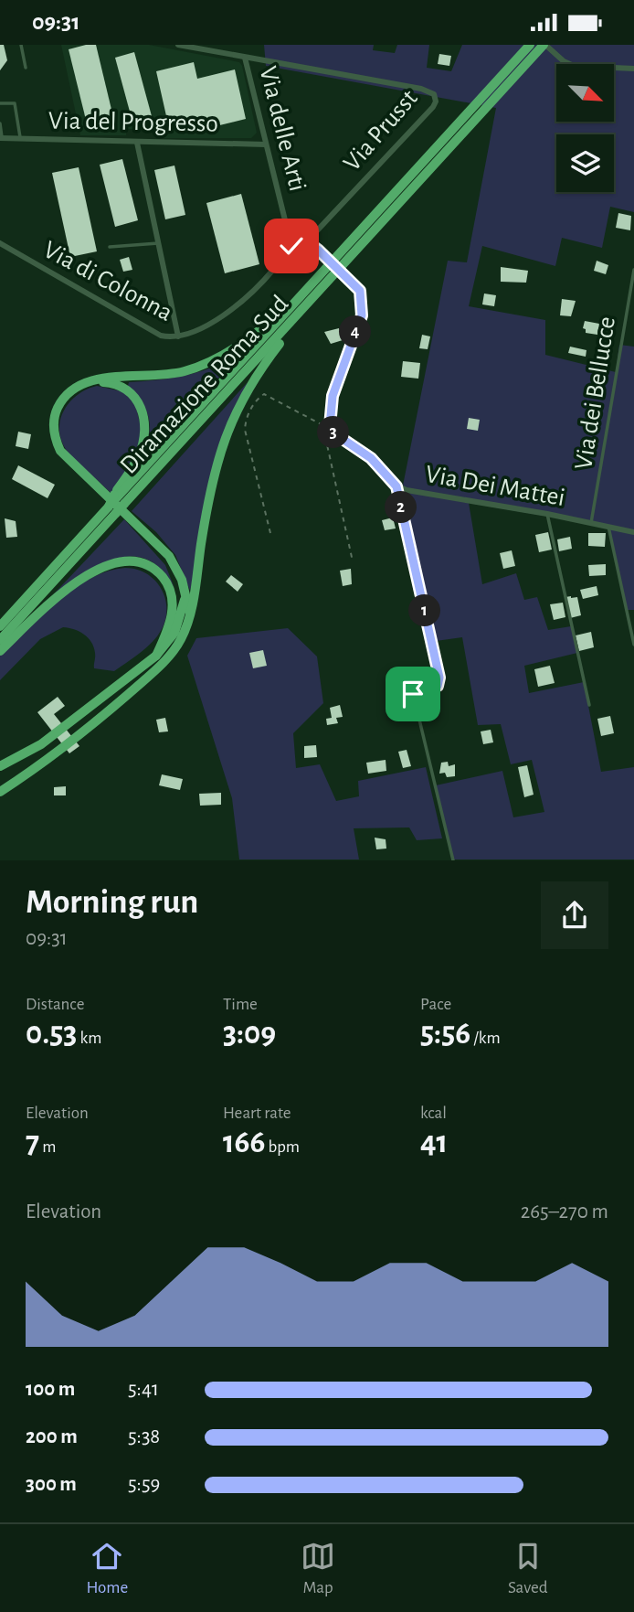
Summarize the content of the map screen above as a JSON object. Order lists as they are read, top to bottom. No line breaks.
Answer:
{"streets":{"highway":["Diramazione Roma Sud"],"street":["Via del Progresso","Via delle Arti","Via Prusst","Via di Colonna","Via Dei Mattei"],"lane":["Via dei Bellucce"]},"crossings":[["Via del Progresso","Via delle Arti"],["Via delle Arti","Via Prusst"],["Via delle Arti","Via di Colonna"],["Via dei Bellucce","Via Dei Mattei"]],"north":"bottom right","page":{"status":"09:31","pins":["4","3","2","1"],"heading":["Morning run","09:31"],"stats":[["Distance","0.53 km"],["Time","3:09"],["Pace","5:56 /km"],["Elevation","7 m"],["Heart rate","166 bpm"],["kcal","41"]],"chart":["Elevation","265–270 m"],"list":[{"name":"100 m","note":"5:41"},{"name":"200 m","note":"5:38"},{"name":"300 m","note":"5:59"}],"tabs":["Home","Map","Saved"]}}
